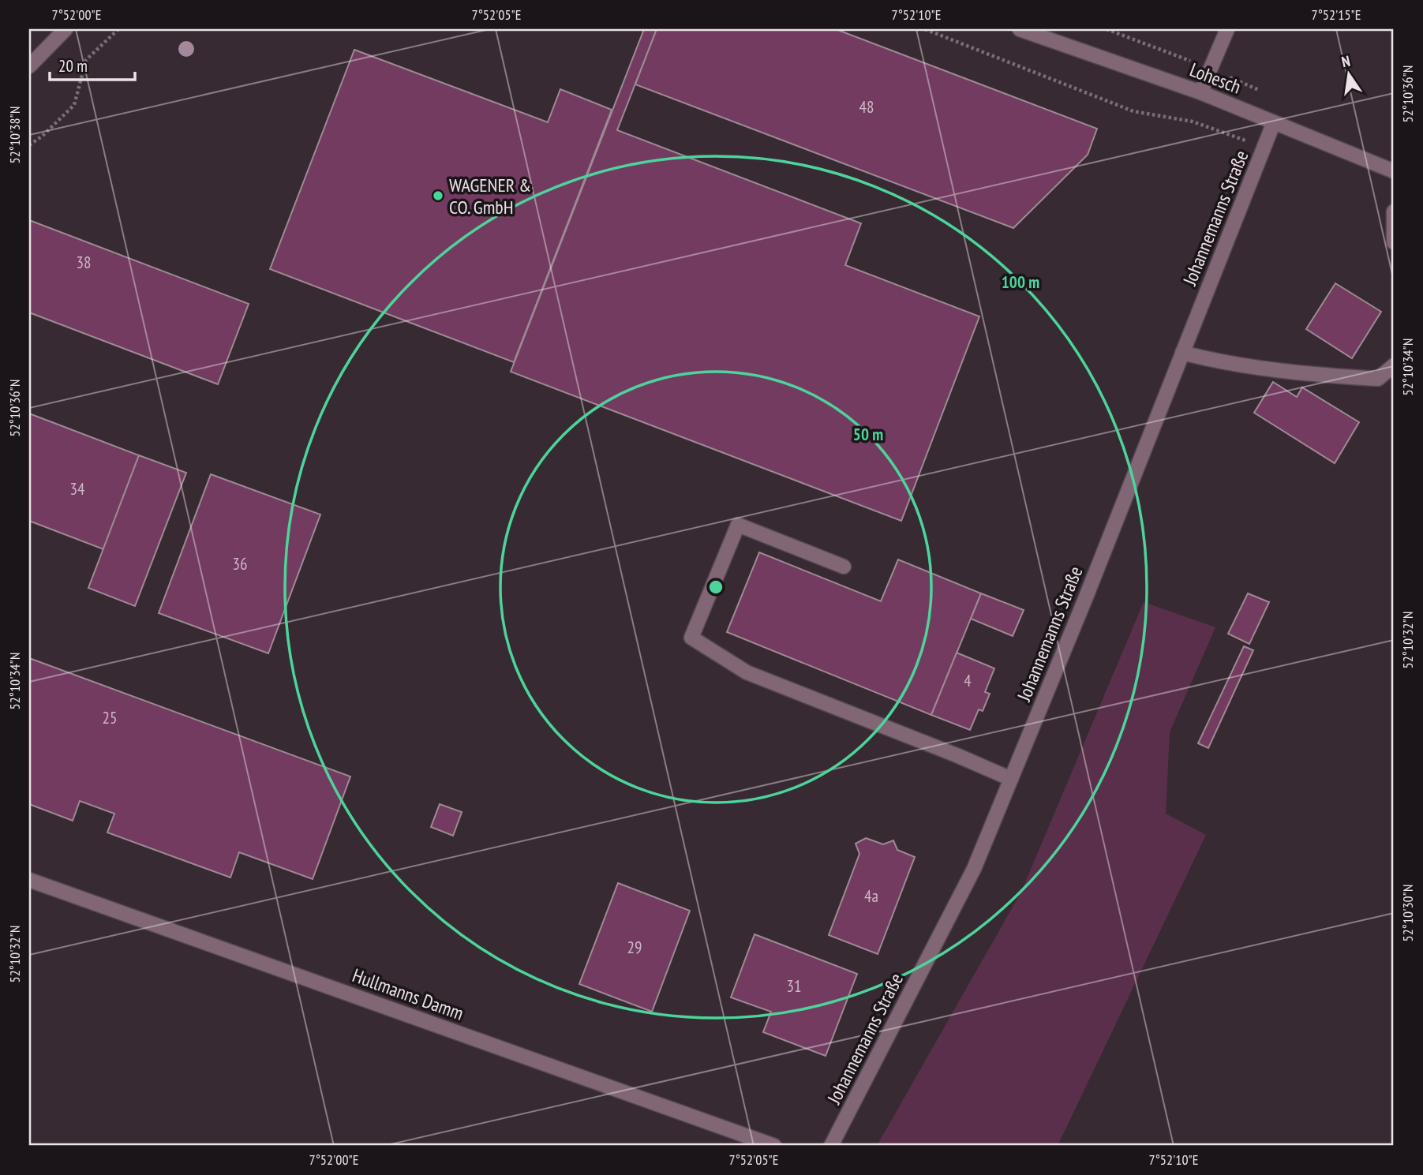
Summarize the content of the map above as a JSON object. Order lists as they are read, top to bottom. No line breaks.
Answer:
{"streets":{"street":["Lohesch","Johannemanns Straße","Hullmanns Damm"]},"crossings":[["Lohesch","Johannemanns Straße"]],"places":["WAGENER & CO. GmbH"],"house_numbers":["48","38","34","36","4","25","4a","29","31"],"scale_bar":"20 m","north":"top","coordinates":["7°52'00\"E","7°52'05\"E","7°52'10\"E","7°52'15\"E","52°10'36\"N","52°10'38\"N","52°10'34\"N","52°10'32\"N","52°10'30\"N"],"rings":["100 m","50 m"]}
